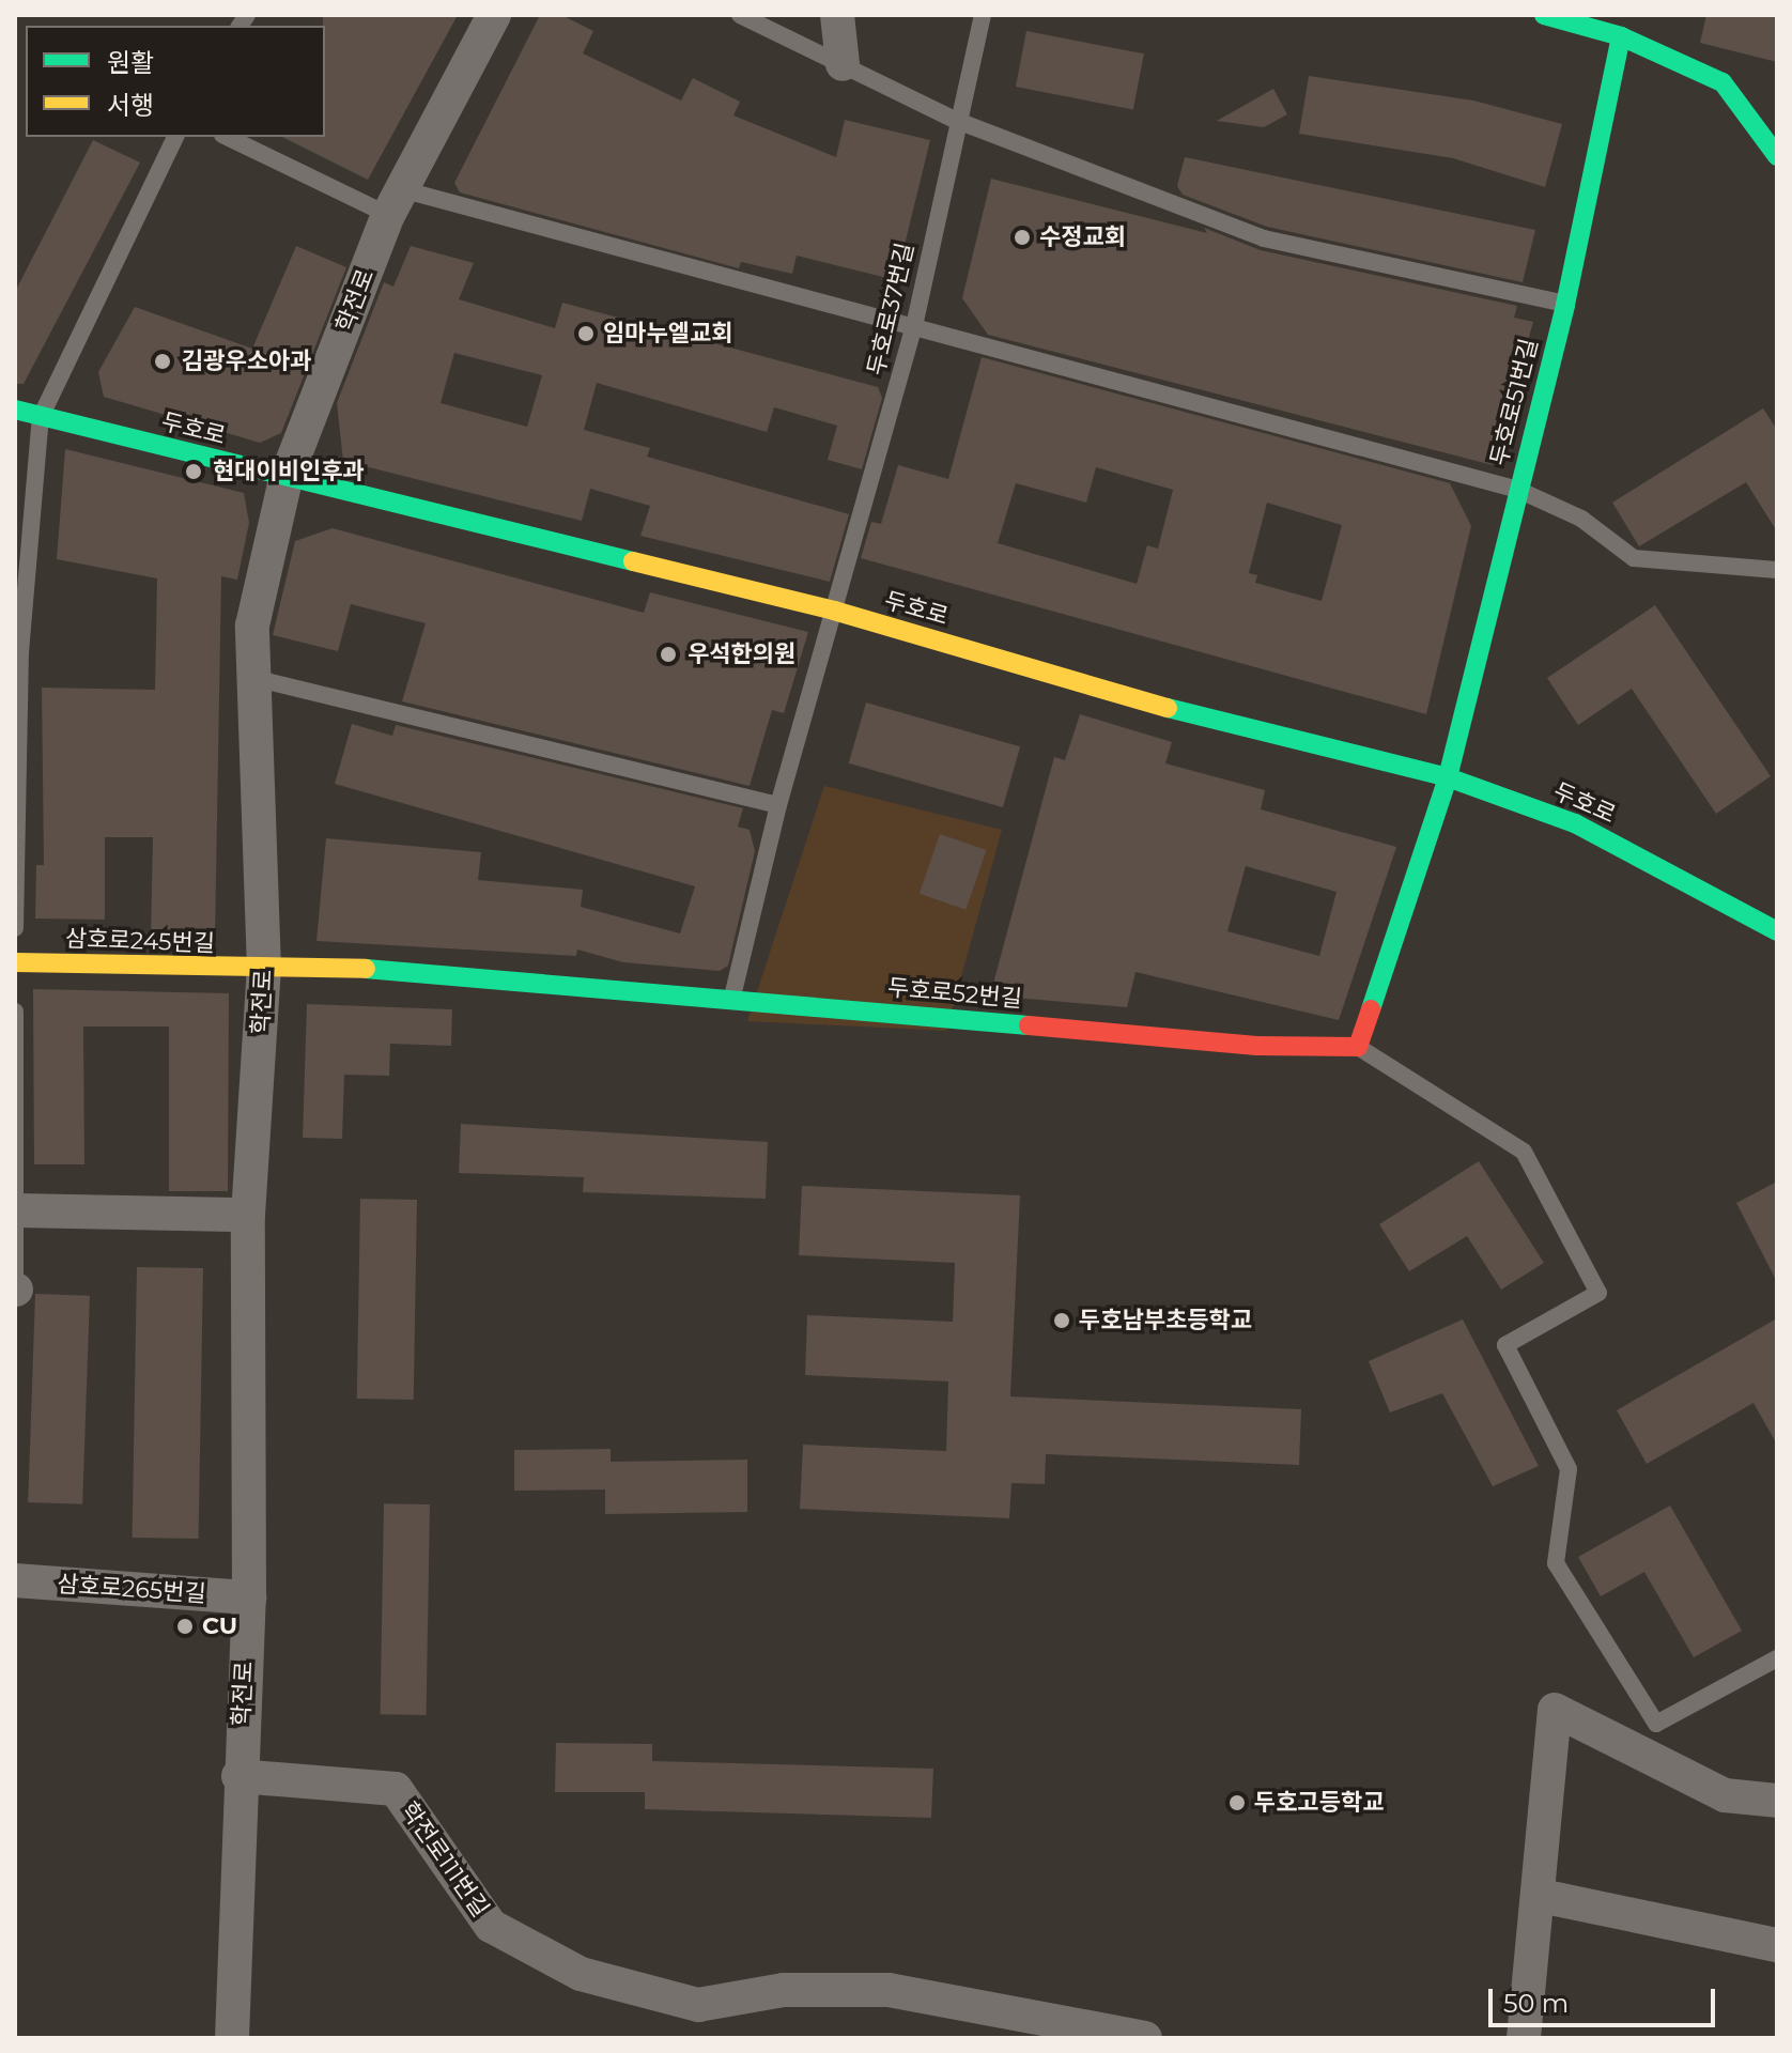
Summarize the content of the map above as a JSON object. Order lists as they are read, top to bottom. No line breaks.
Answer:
{"streets":{"street":["학전로","두호로51번길","두호로","삼호로245번길","두호로52번길","삼호로265번길","학전로111번길"],"lane":["두호로37번길"]},"crossings":[["학전로","두호로"],["학전로","삼호로245번길"],["학전로","두호로52번길"],["학전로","삼호로265번길"],["학전로","학전로111번길"],["두호로37번길","두호로"],["두호로37번길","두호로52번길"],["두호로51번길","두호로"],["삼호로245번길","두호로52번길"]],"places":["수정교회","임마누엘교회","김광우소아과","현대이비인후과","우석한의원","두호남부초등학교","CU","두호고등학교"],"legend":["원활","서행"],"scale_bar":"50 m"}
